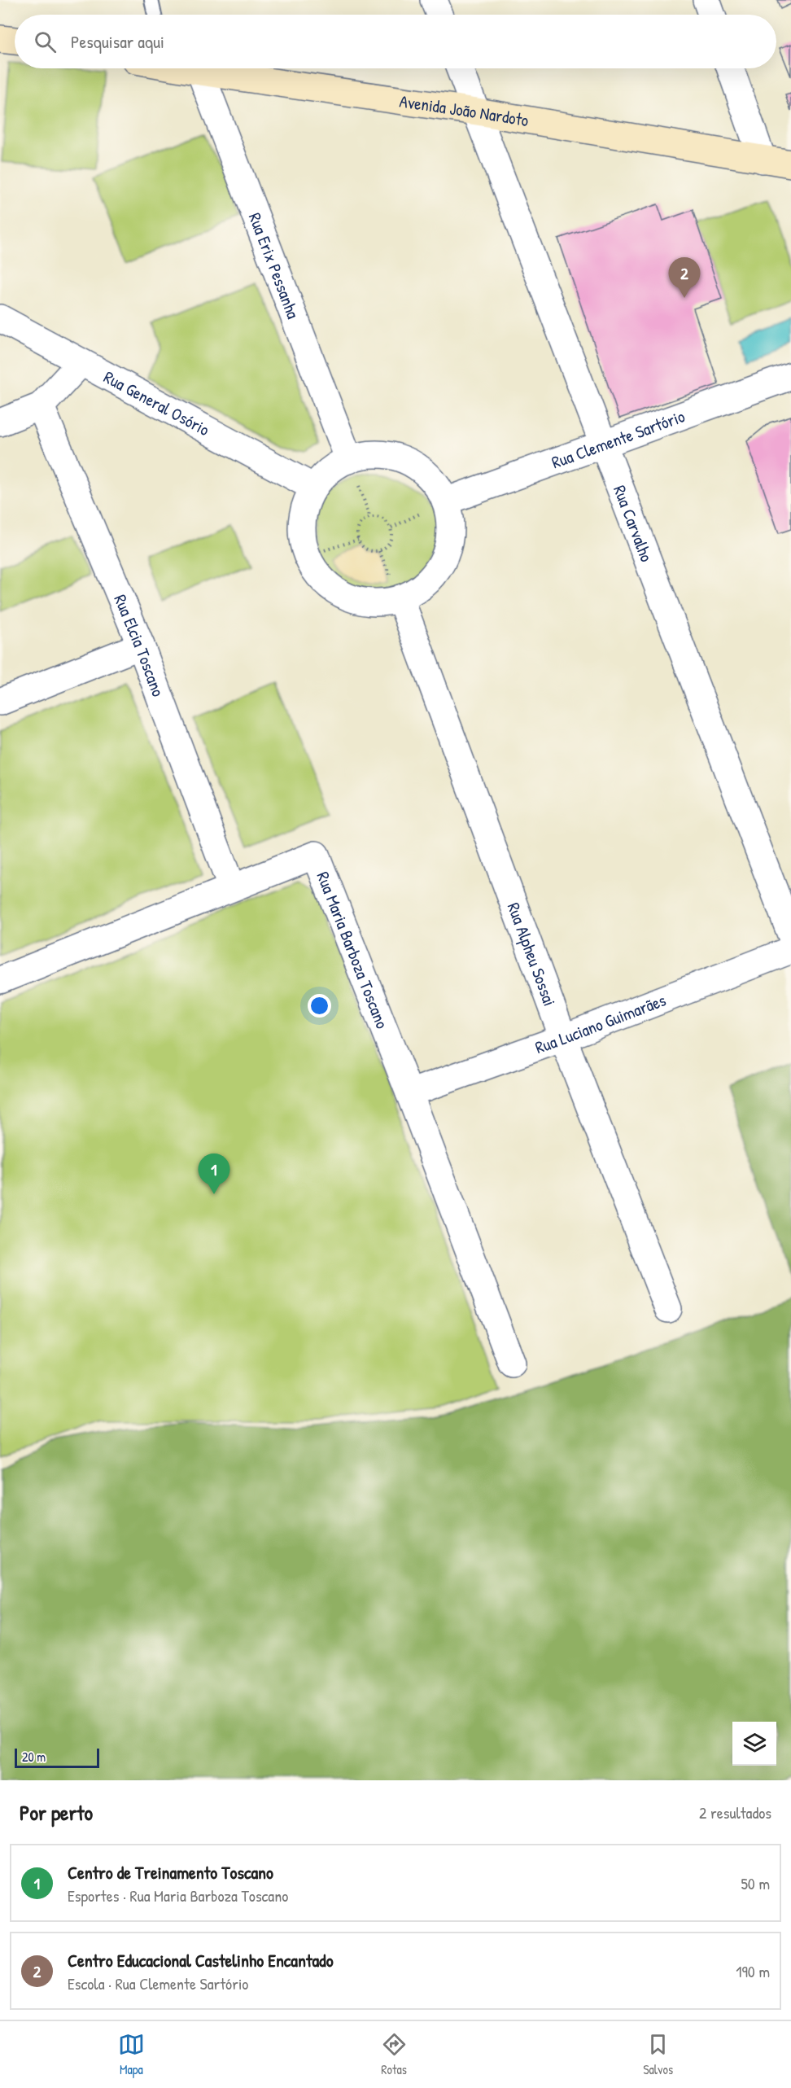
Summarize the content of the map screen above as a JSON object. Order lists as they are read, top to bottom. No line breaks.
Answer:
{"streets":{"street":["Avenida João Nardoto","Rua Erix Pessanha","Rua General Osório","Rua Clemente Sartório","Rua Carvalho","Rua Elcia Toscano","Rua Maria Barboza Toscano","Rua Alpheu Sossai","Rua Luciano Guimarães"]},"crossings":[["Avenida João Nardoto","Rua Erix Pessanha"],["Avenida João Nardoto","Rua Carvalho"],["Rua Clemente Sartório","Rua Carvalho"],["Rua Elcia Toscano","Rua Maria Barboza Toscano"],["Rua Maria Barboza Toscano","Rua Luciano Guimarães"],["Rua Alpheu Sossai","Rua Luciano Guimarães"]],"scale_bar":"20 m","page":{"search":"Pesquisar aqui","pins":["2","1"],"scale":"20 m","heading":["Por perto","2 resultados"],"list":[{"mark":"1","name":"Centro de Treinamento Toscano","note":"Esportes · Rua Maria Barboza Toscano","value":"50 m"},{"mark":"2","name":"Centro Educacional Castelinho Encantado","note":"Escola · Rua Clemente Sartório","value":"190 m"}],"nav":["Mapa","Rotas","Salvos"]}}
